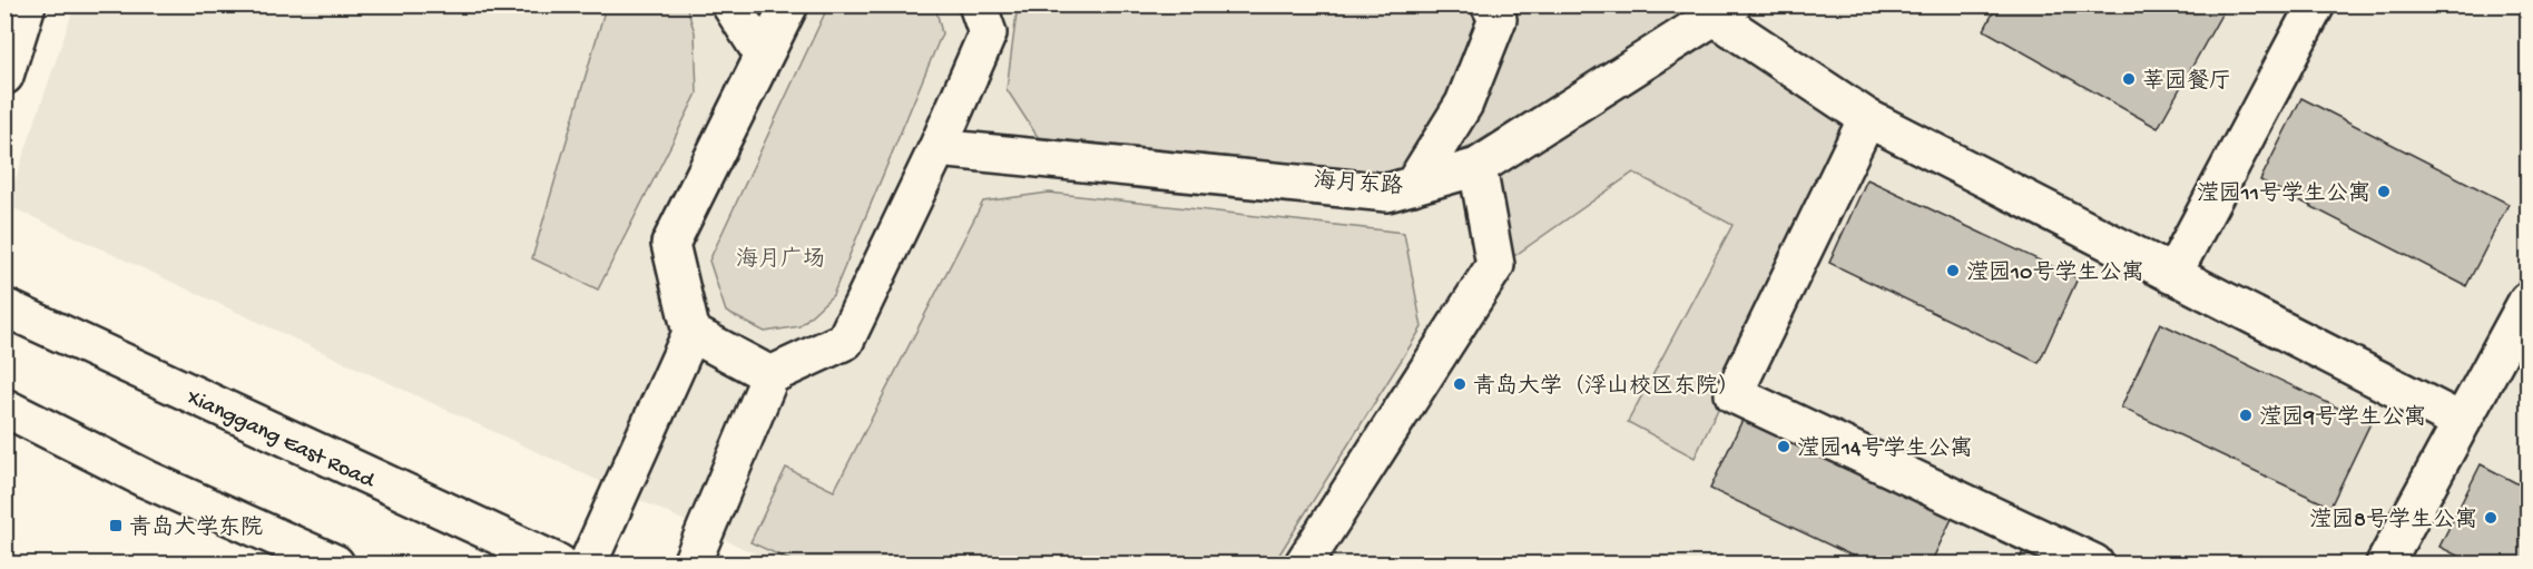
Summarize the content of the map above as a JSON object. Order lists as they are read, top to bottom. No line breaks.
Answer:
{"streets":{"street":["海月东路","Xianggang East Road"]},"parks":["海月广场"],"places":{"other":["莘园餐厅","滢园11号学生公寓","滢园10号学生公寓","青岛大学（浮山校区东院）","滢园9号学生公寓","滢园14号学生公寓","滢园8号学生公寓"],"transit":["青岛大学东院"]}}
